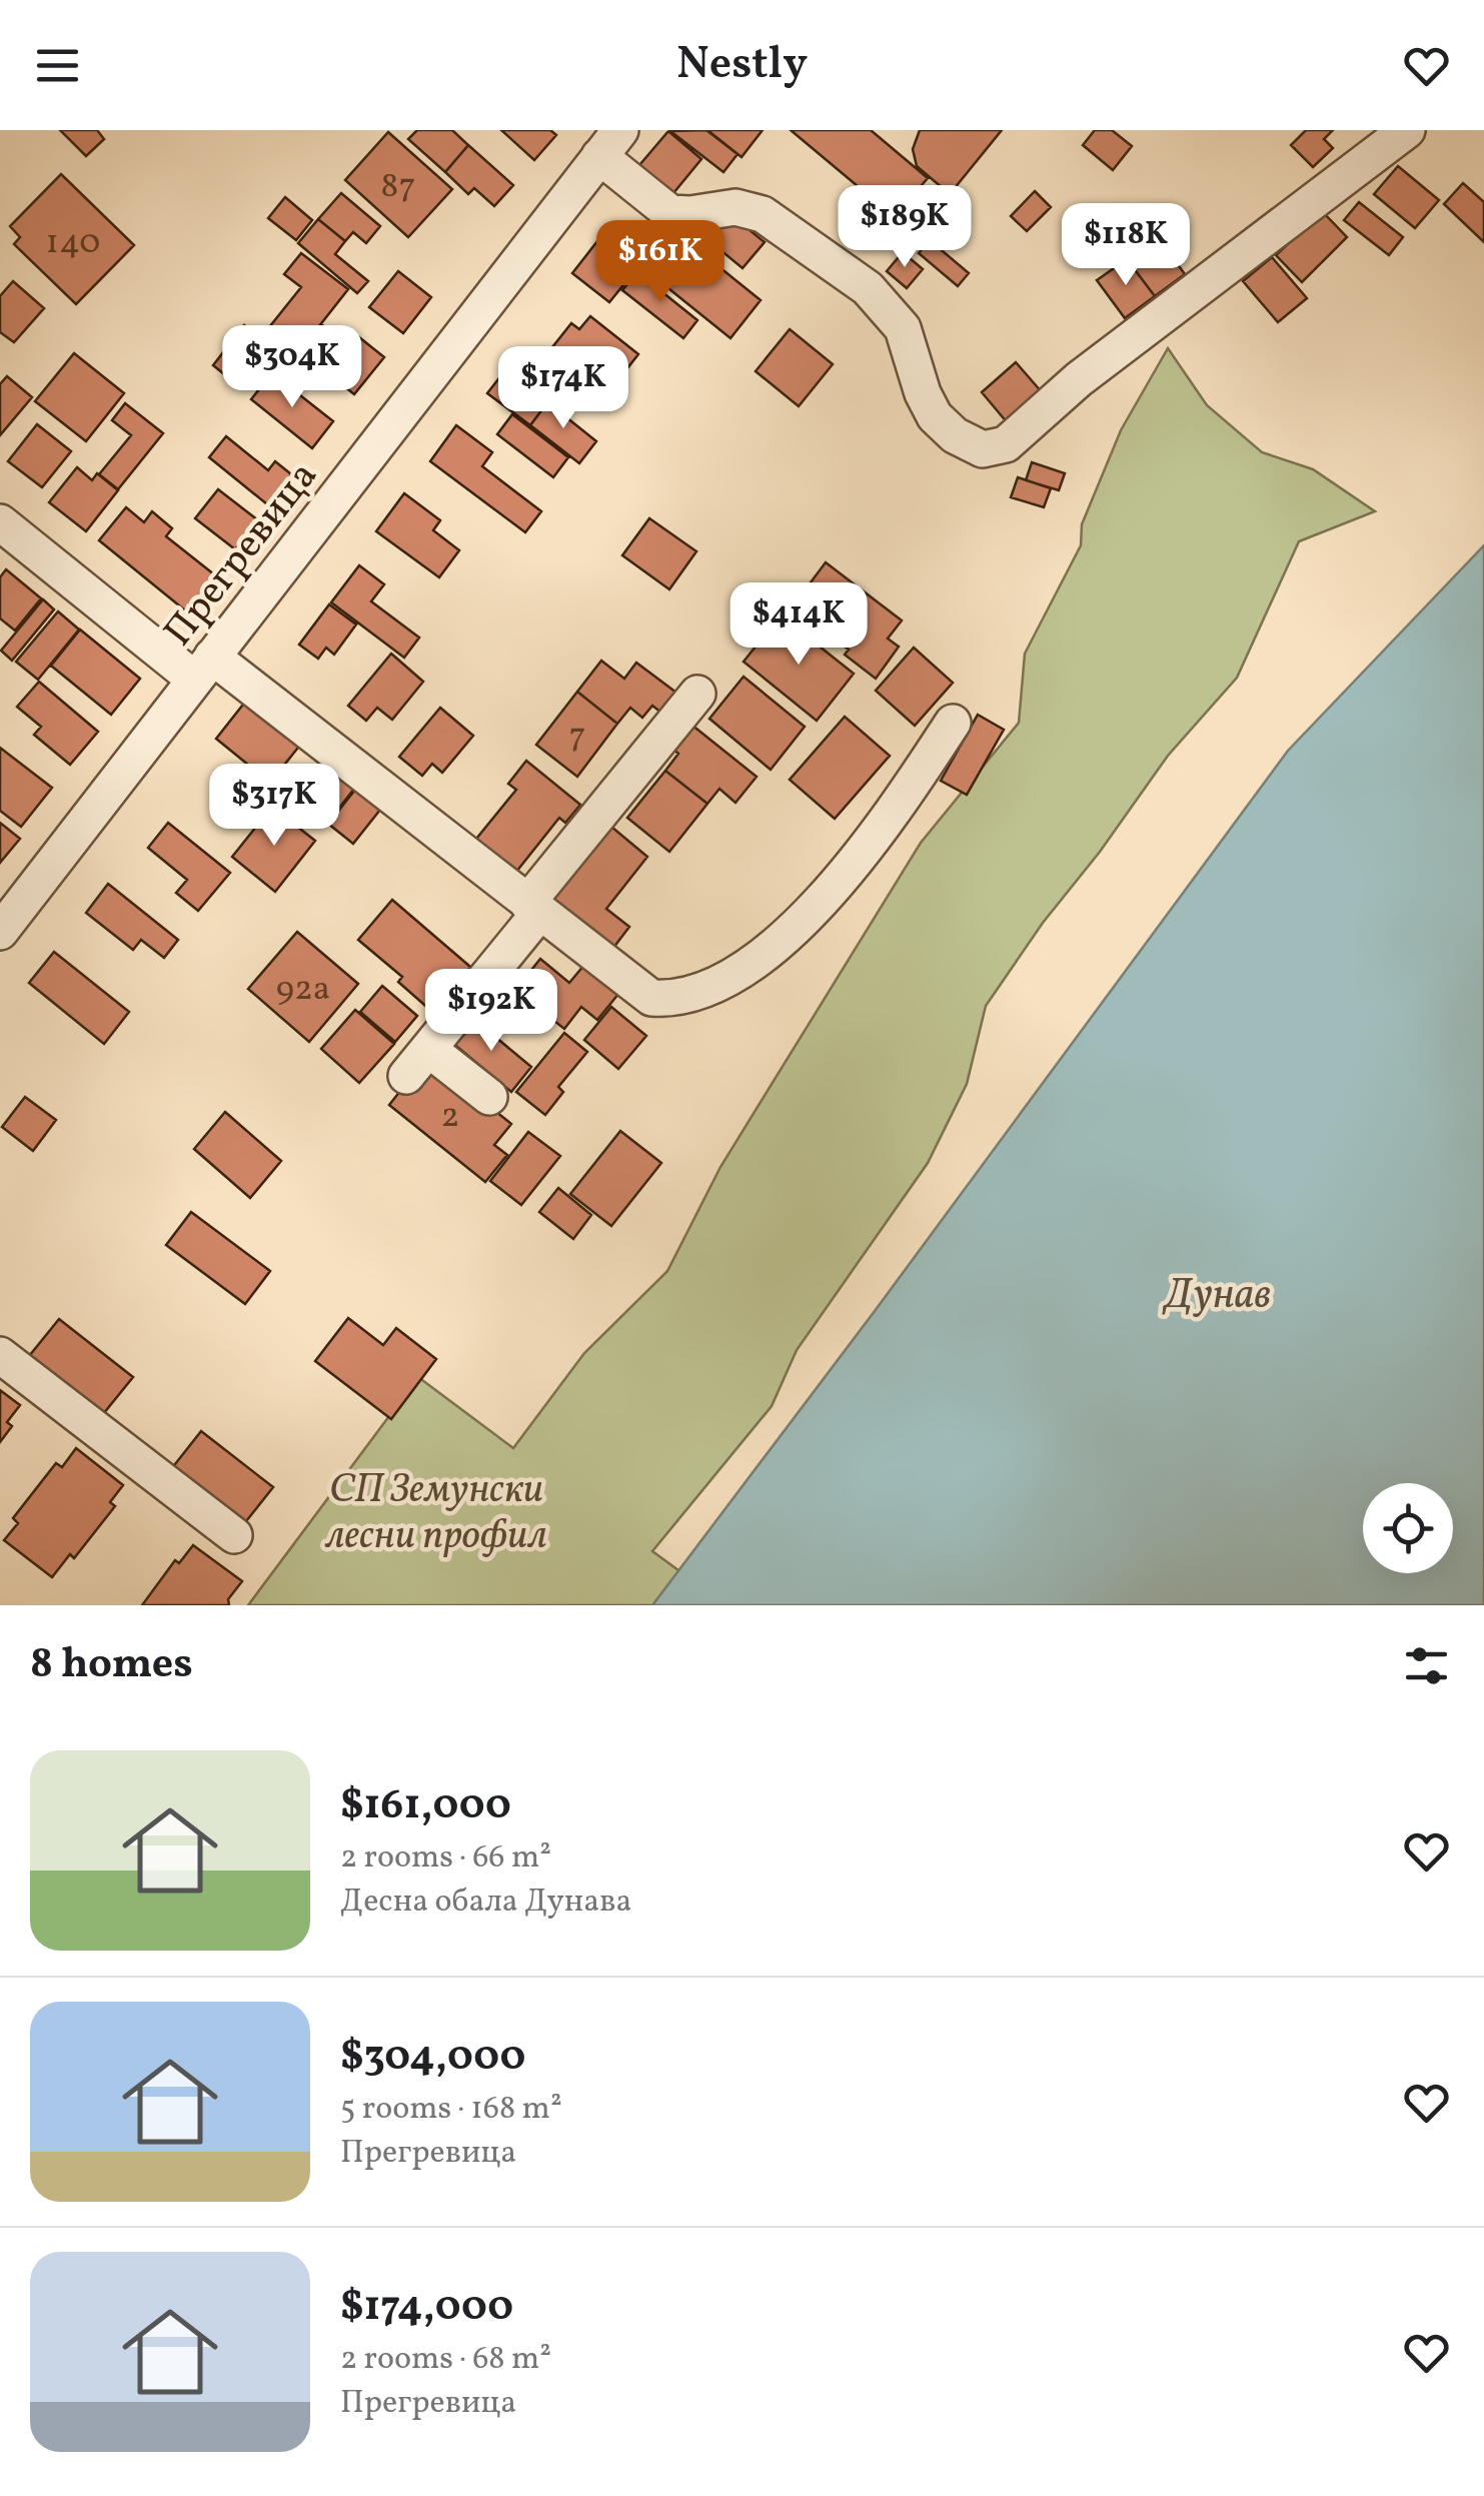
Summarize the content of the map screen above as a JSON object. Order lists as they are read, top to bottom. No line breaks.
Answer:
{"streets":{"street":["Прегревица"]},"water":["Дунав"],"parks":["СП Земунски лесни профил"],"house_numbers":["87","140","7","92a","2"],"page":{"header":"Nestly","price":["$189K","$118K","$161K","$304K","$174K","$414K","$317K","$192K"],"heading":"8 homes","list":[{"name":"$161,000","note":"2 rooms · 66 m² · Десна обала Дунава"},{"name":"$304,000","note":"5 rooms · 168 m² · Прегревица"},{"name":"$174,000","note":"2 rooms · 68 m² · Прегревица"}]}}
